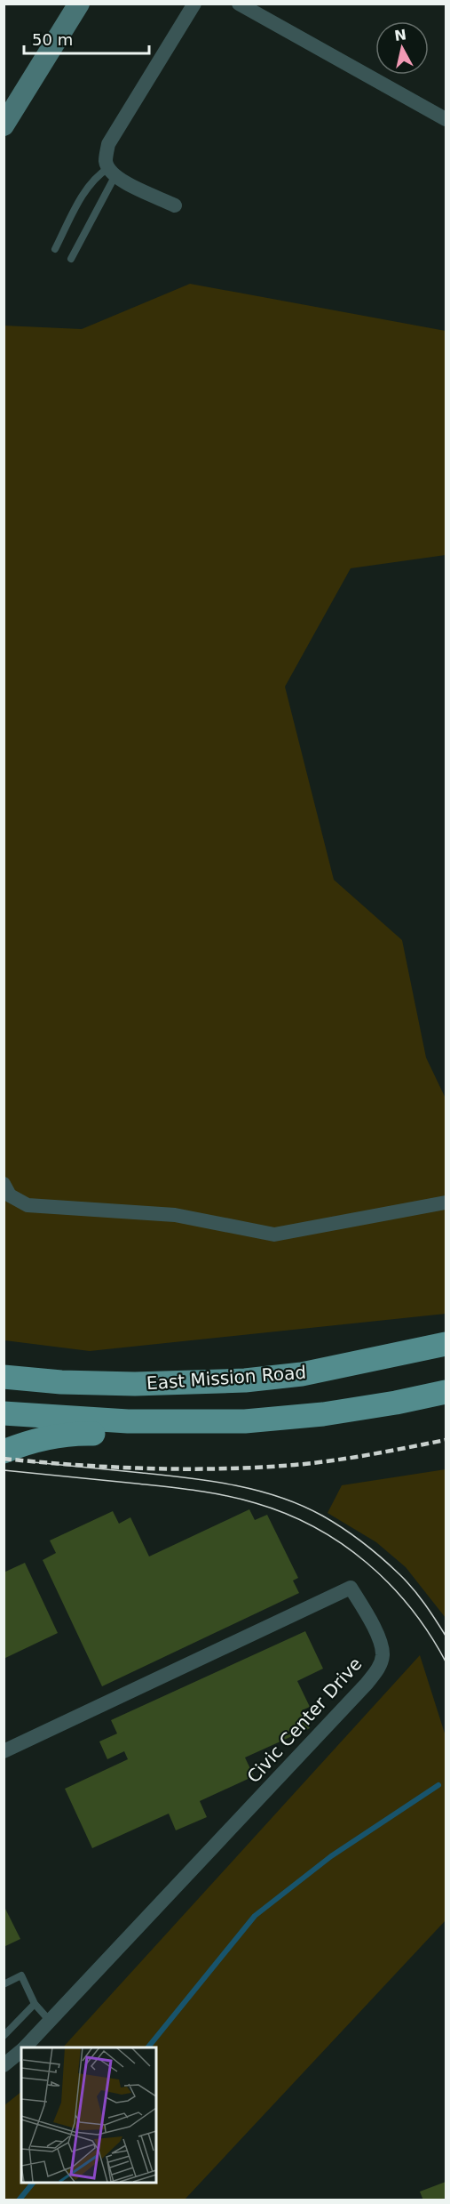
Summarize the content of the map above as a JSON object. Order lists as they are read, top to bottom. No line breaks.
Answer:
{"streets":{"main road":["East Mission Road"],"street":["Civic Center Drive"]},"scale_bar":"50 m","north":"top"}
